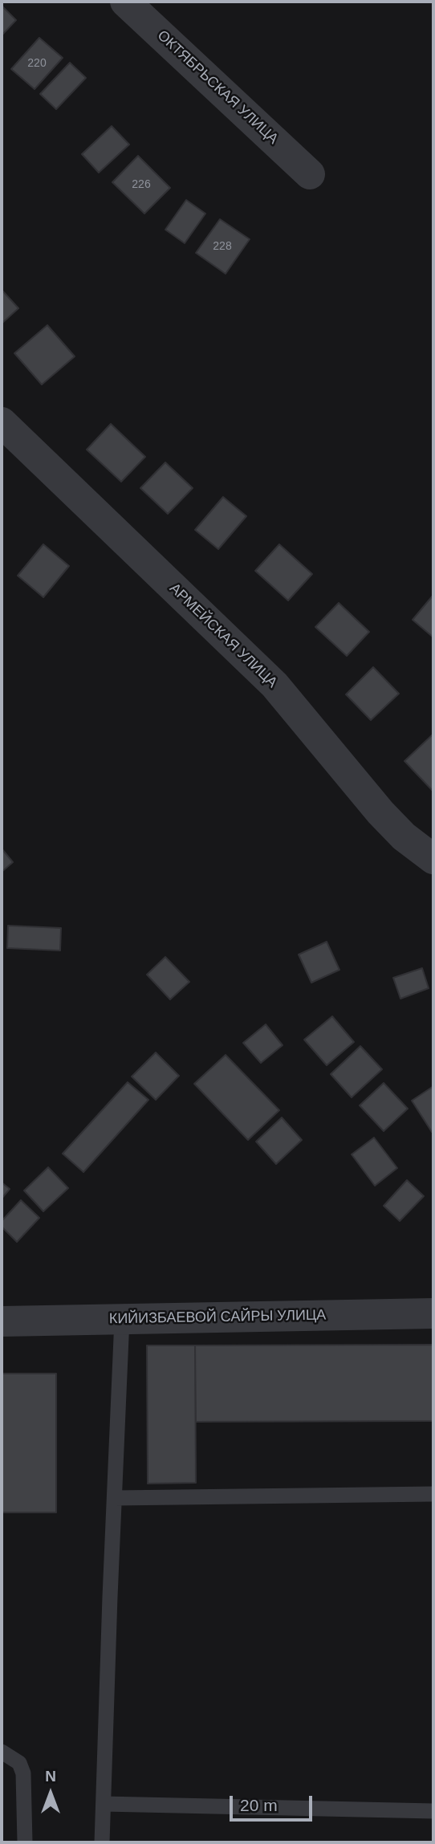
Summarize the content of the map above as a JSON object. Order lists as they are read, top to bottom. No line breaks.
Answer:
{"streets":{"street":["ОКТЯБРЬСКАЯ УЛИЦА","АРМЕЙСКАЯ УЛИЦА","КИЙИЗБАЕВОЙ САЙРЫ УЛИЦА"]},"house_numbers":["220","226","228"],"scale_bar":"20 m","north":"top"}
